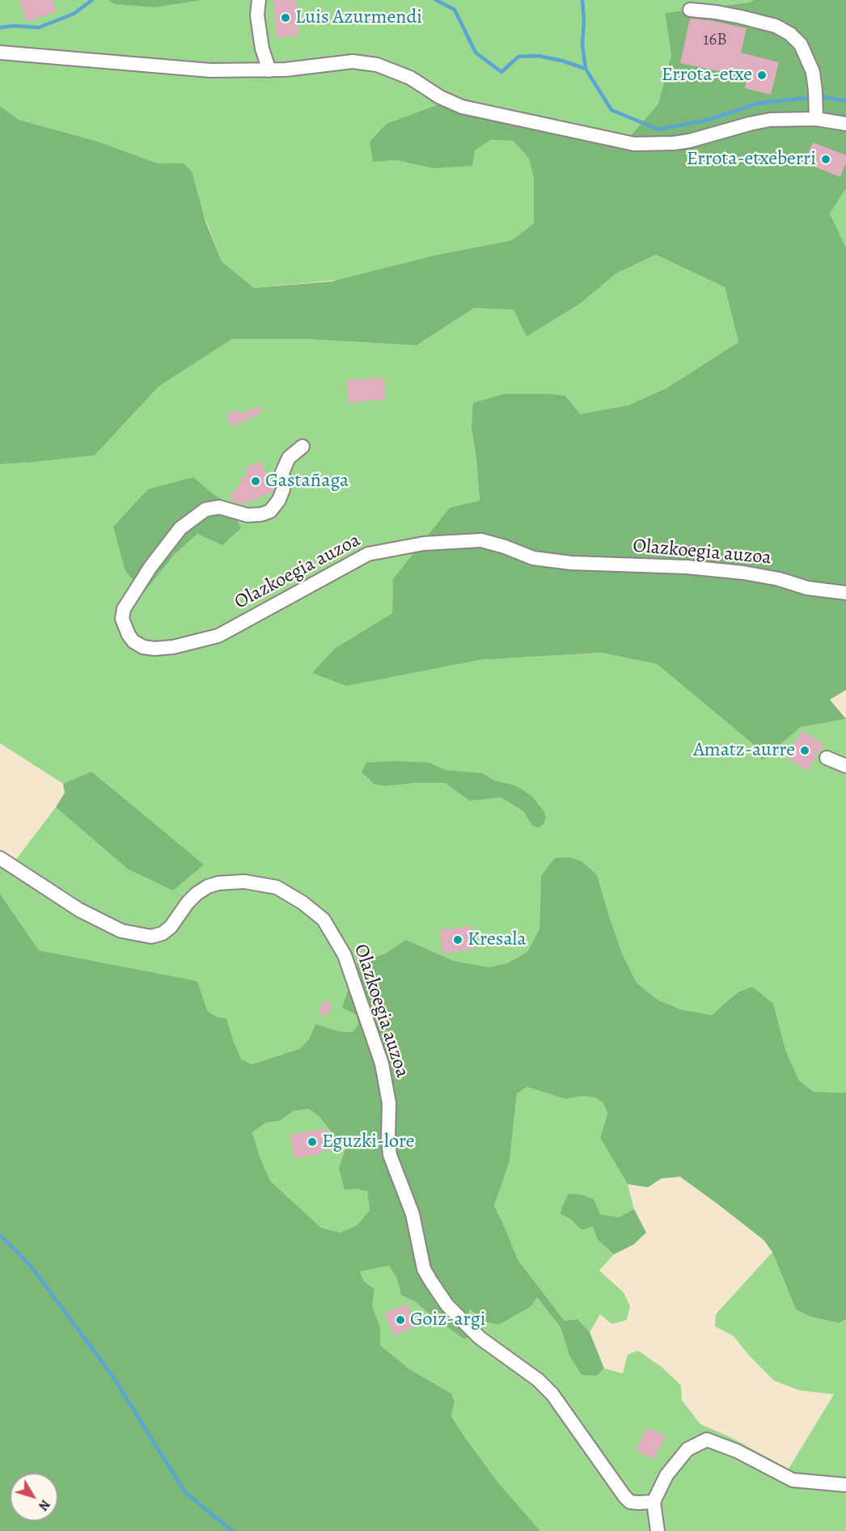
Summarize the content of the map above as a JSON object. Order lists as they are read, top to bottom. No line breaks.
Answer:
{"streets":{"street":["Olazkoegia auzoa"]},"places":["Luis Azurmendi","Errota-etxe","Errota-etxeberri","Gastañaga","Amatz-aurre","Kresala","Eguzki-lore","Goiz-argi"],"house_numbers":["16B"],"north":"bottom right"}
